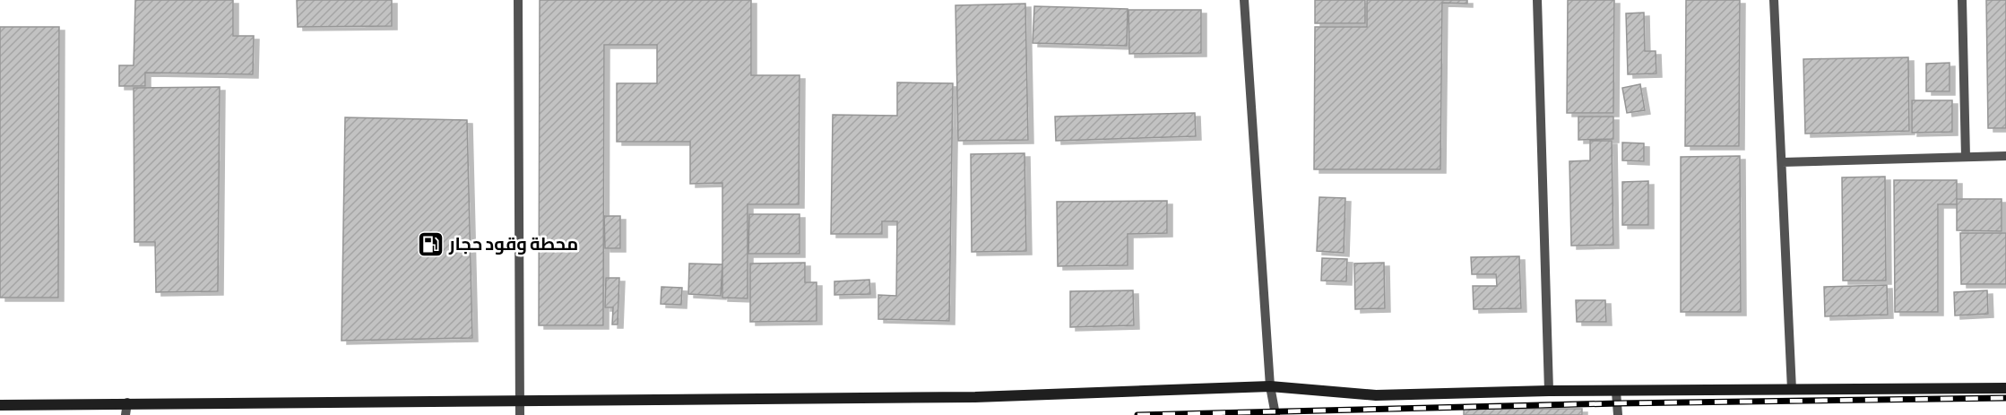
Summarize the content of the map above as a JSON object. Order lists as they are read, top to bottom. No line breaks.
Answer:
{"places":{"fuel station":["محطة وقود حجار"]}}
